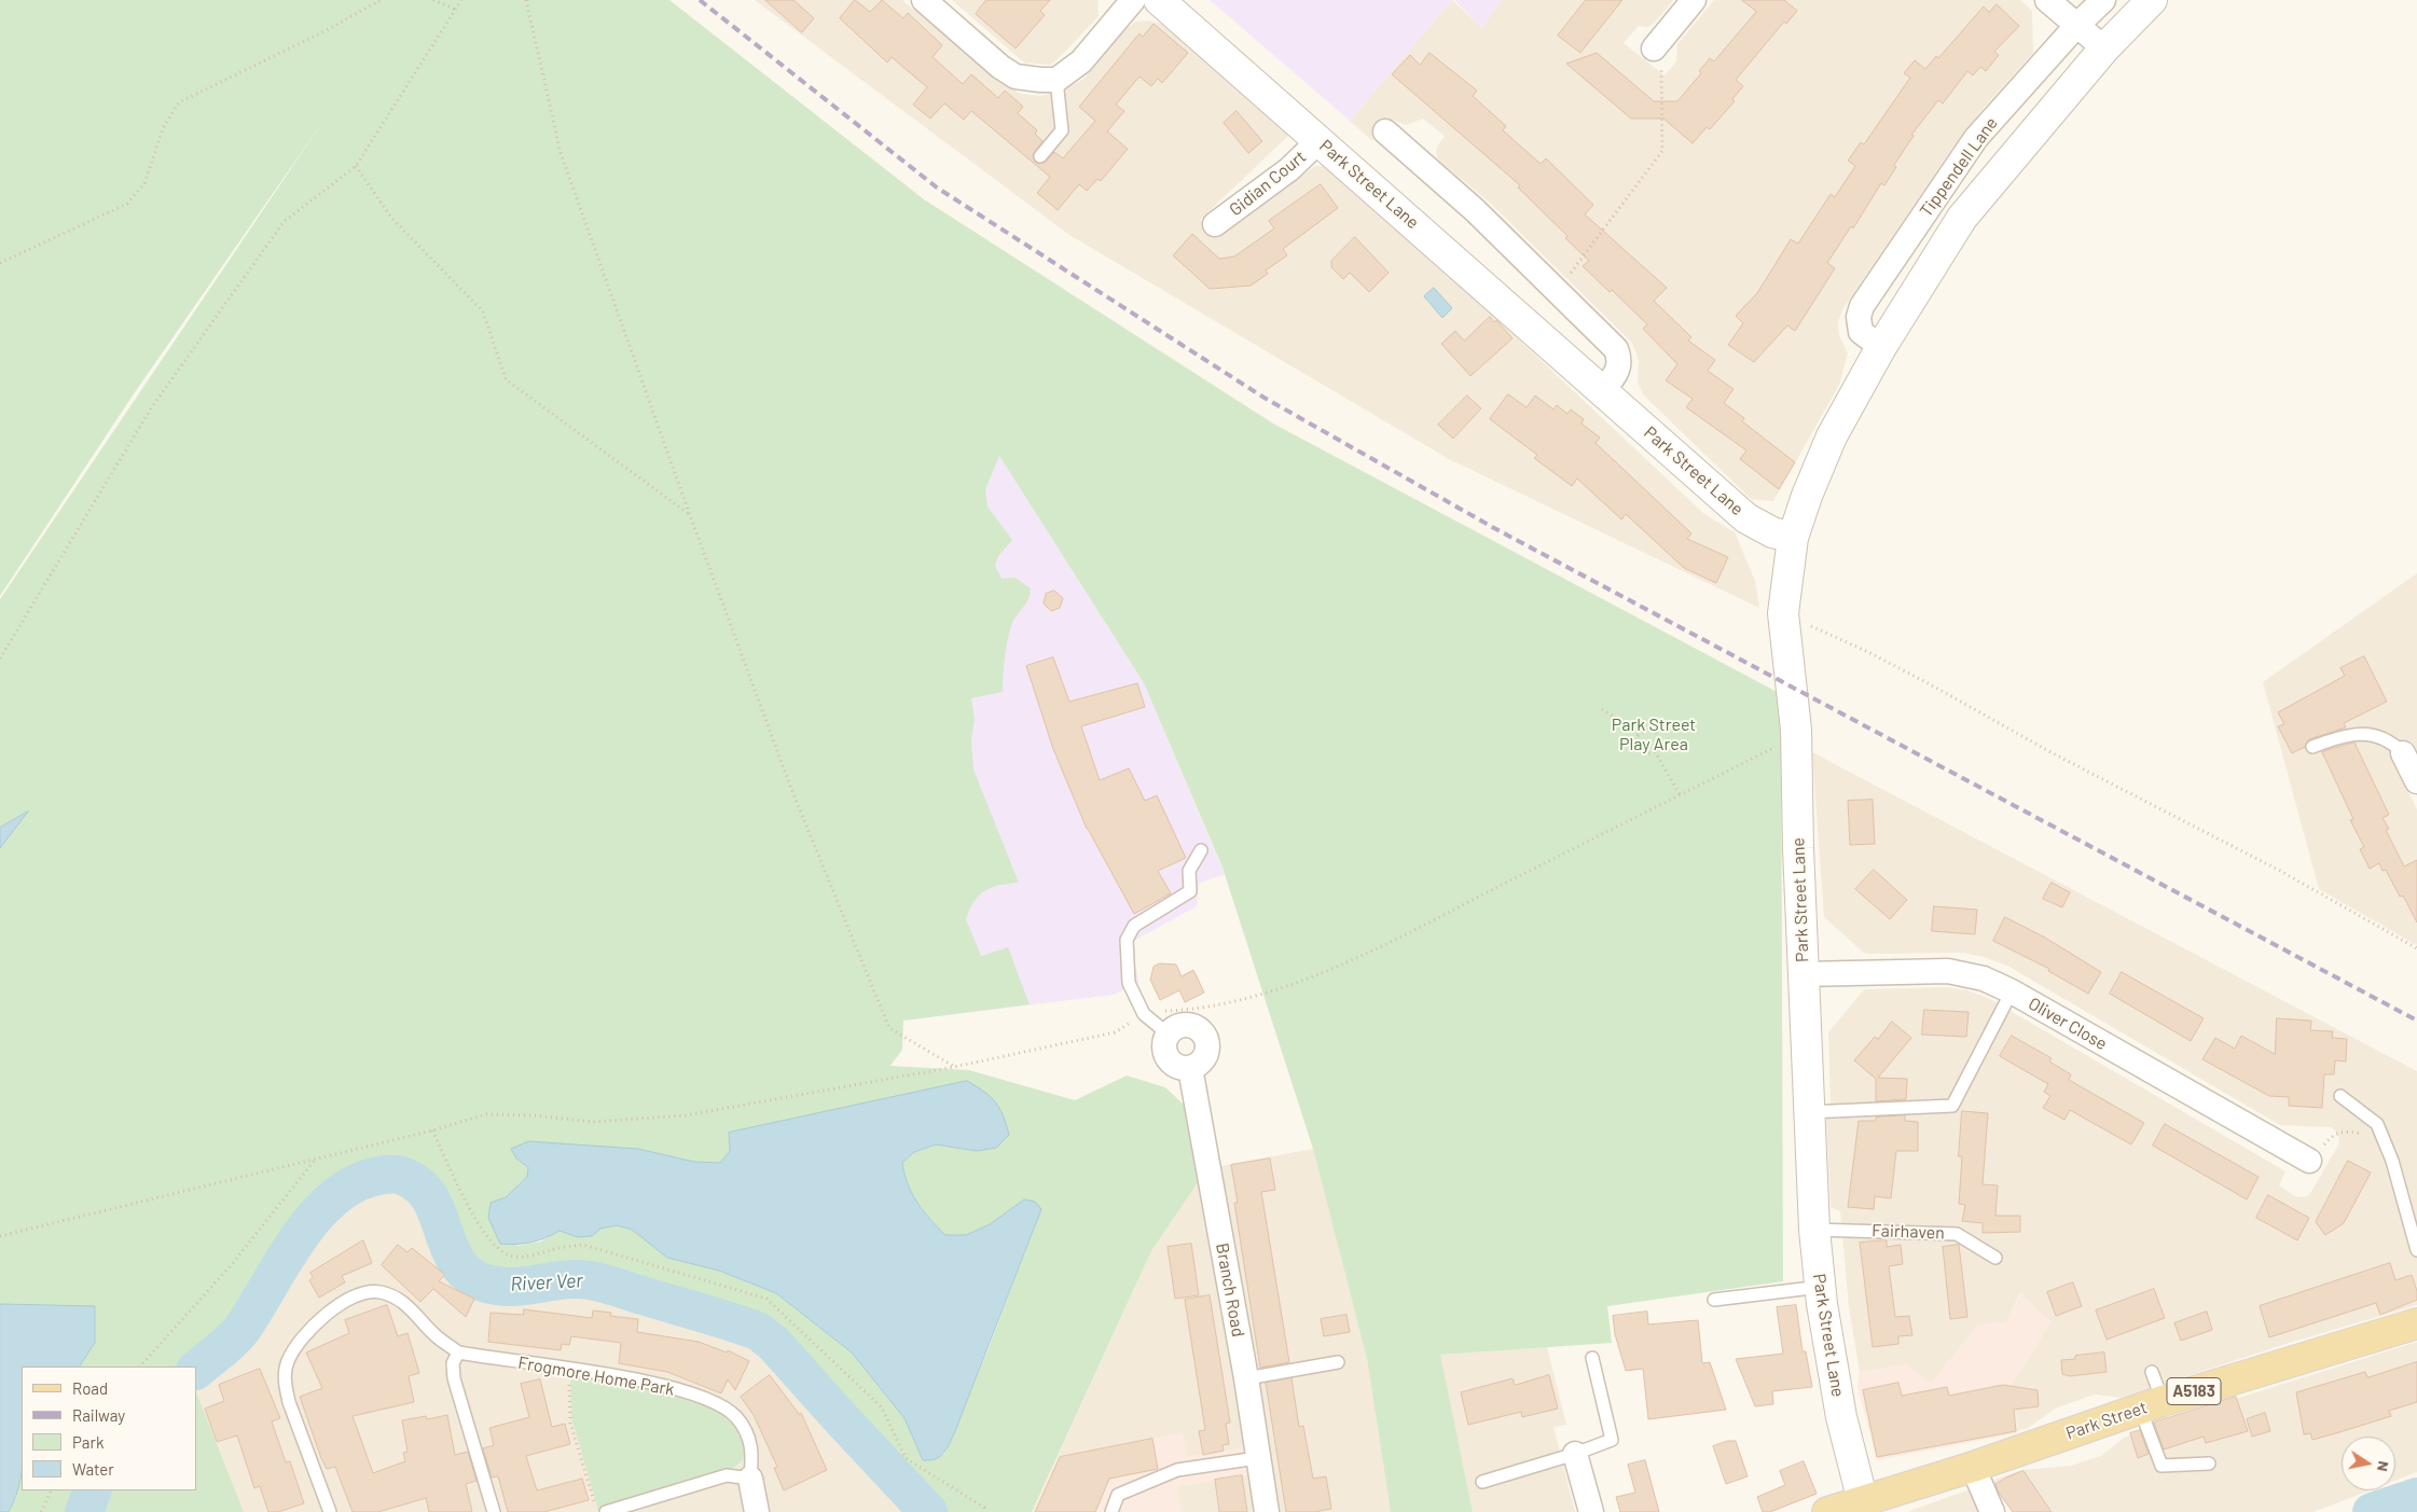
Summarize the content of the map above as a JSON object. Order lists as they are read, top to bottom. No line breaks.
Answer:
{"streets":{"main road":["A5183","Park Street"],"street":["Tippendell Lane","Gidian Court","Park Street Lane","Oliver Close","Branch Road"],"lane":["Fairhaven","Frogmore Home Park"]},"crossings":[["Tippendell Lane","Park Street Lane"],["Gidian Court","Park Street Lane"],["Park Street Lane","Oliver Close"],["Park Street Lane","Fairhaven"],["Park Street Lane","Park Street"]],"water":["River Ver"],"parks":["Park Street Play Area"],"legend":["Road","Railway","Park","Water"],"north":"right"}
